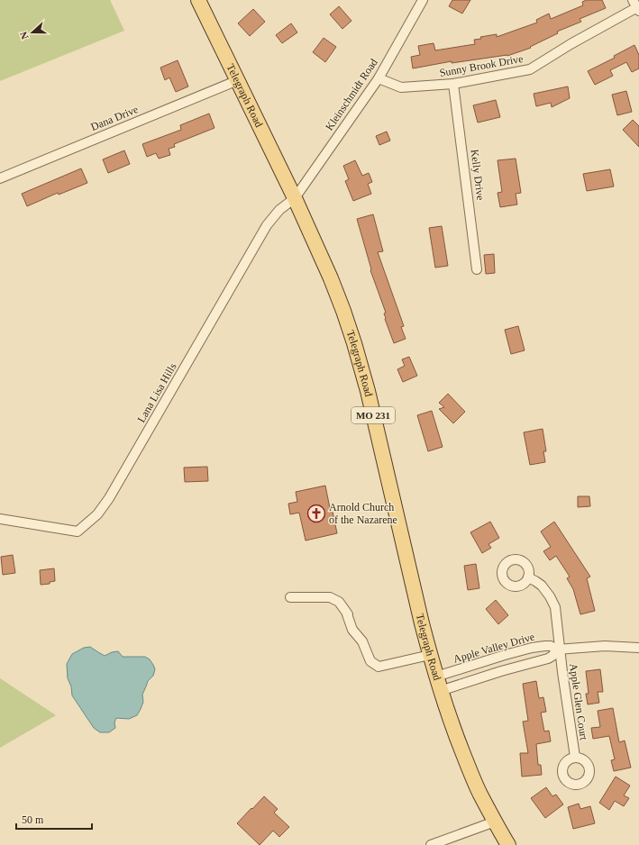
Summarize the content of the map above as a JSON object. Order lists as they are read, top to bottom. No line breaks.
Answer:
{"streets":{"main road":["Telegraph Road","MO 231"],"street":["Sunny Brook Drive","Kleinschmidt Road","Dana Drive","Kelly Drive","Lana Lisa Hills","Apple Valley Drive","Apple Glen Court"]},"crossings":[["Sunny Brook Drive","Kleinschmidt Road"],["Sunny Brook Drive","Kelly Drive"],["Kleinschmidt Road","Telegraph Road"],["Kleinschmidt Road","Lana Lisa Hills"],["Telegraph Road","Dana Drive"],["Telegraph Road","Lana Lisa Hills"],["Telegraph Road","Apple Valley Drive"],["Apple Valley Drive","Apple Glen Court"]],"places":{"church":["Arnold Church of the Nazarene"]},"scale_bar":"50 m","north":"left"}
